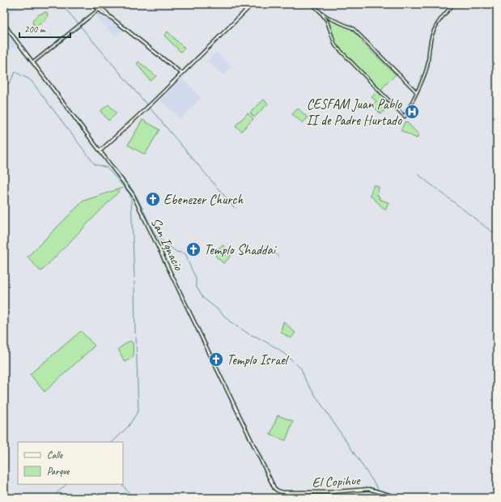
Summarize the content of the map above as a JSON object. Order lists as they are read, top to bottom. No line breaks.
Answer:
{"streets":{"main road":["San Ignacio","El Copihue"]},"crossings":[["San Ignacio","El Copihue"]],"places":{"hospital":["CESFAM Juan Pablo II de Padre Hurtado"],"church":["Ebenezer Church","Templo Shaddai","Templo Israel"]},"legend":["Calle","Parque"],"scale_bar":"200 m"}
